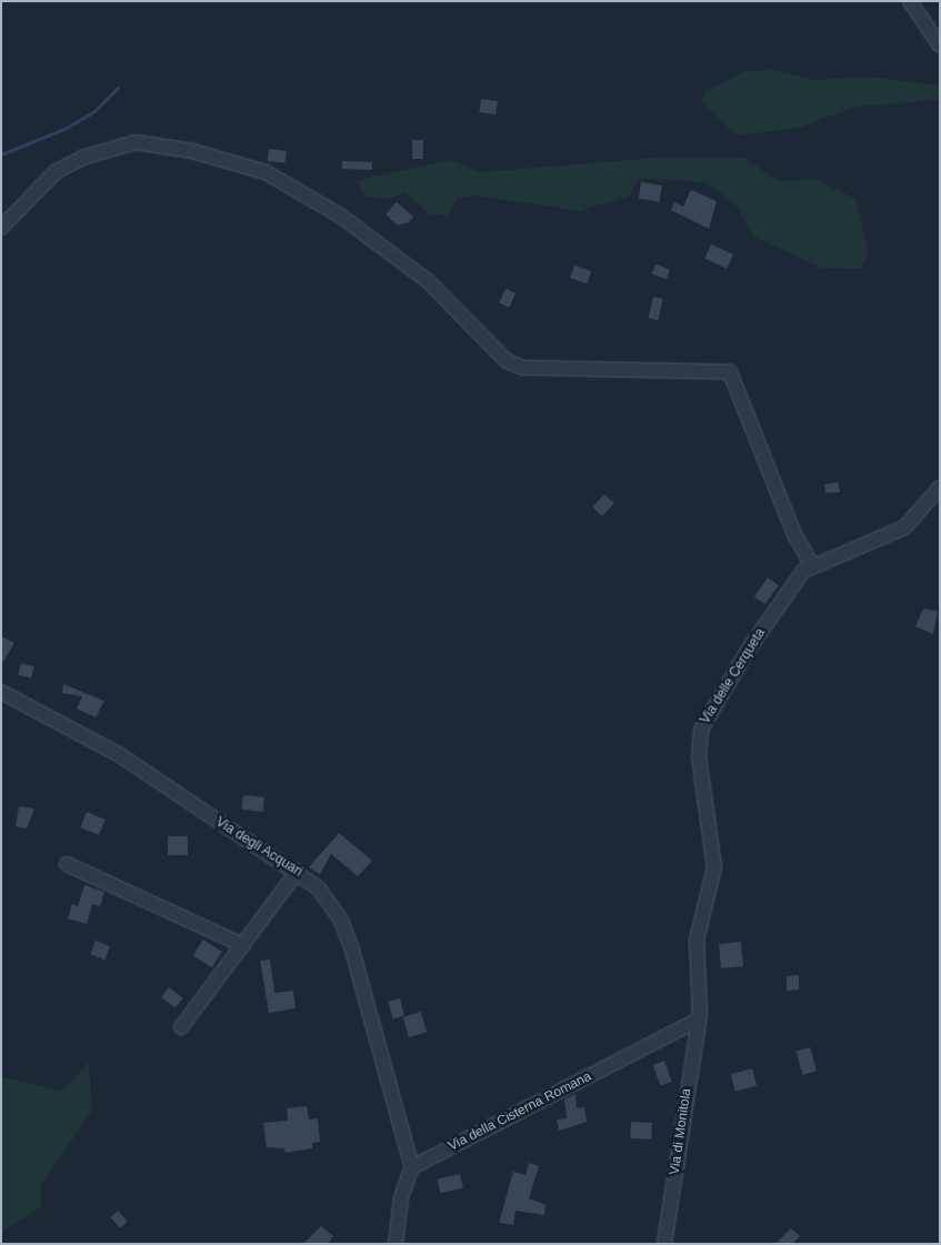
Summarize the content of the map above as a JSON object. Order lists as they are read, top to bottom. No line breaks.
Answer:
{"streets":{"street":["Via delle Cerqueta","Via degli Acquari","Via della Cisterna Romana","Via di Monitola"]},"crossings":[["Via delle Cerqueta","Via della Cisterna Romana"],["Via delle Cerqueta","Via di Monitola"],["Via degli Acquari","Via della Cisterna Romana"],["Via della Cisterna Romana","Via di Monitola"]]}
